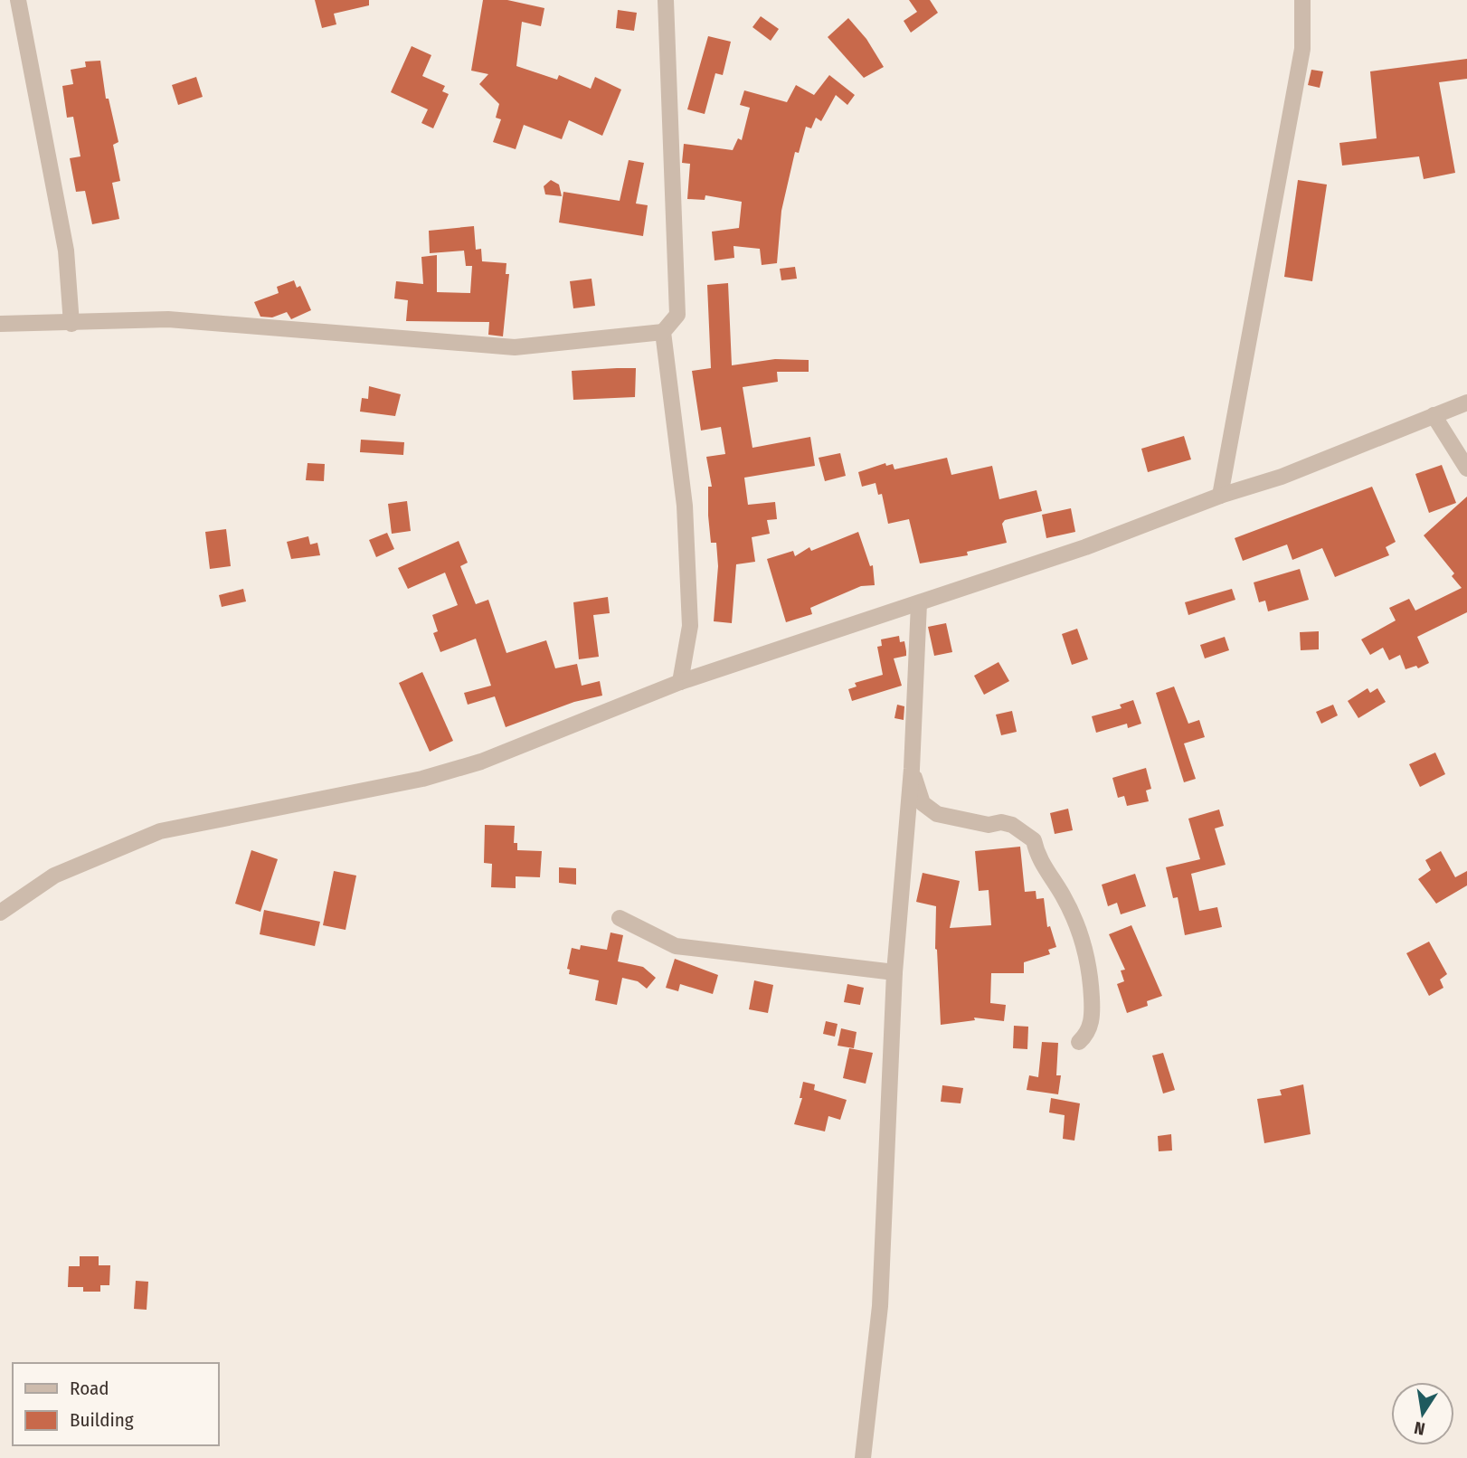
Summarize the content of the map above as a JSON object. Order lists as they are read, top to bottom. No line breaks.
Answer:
{"legend":["Road","Building"],"north":"bottom"}
